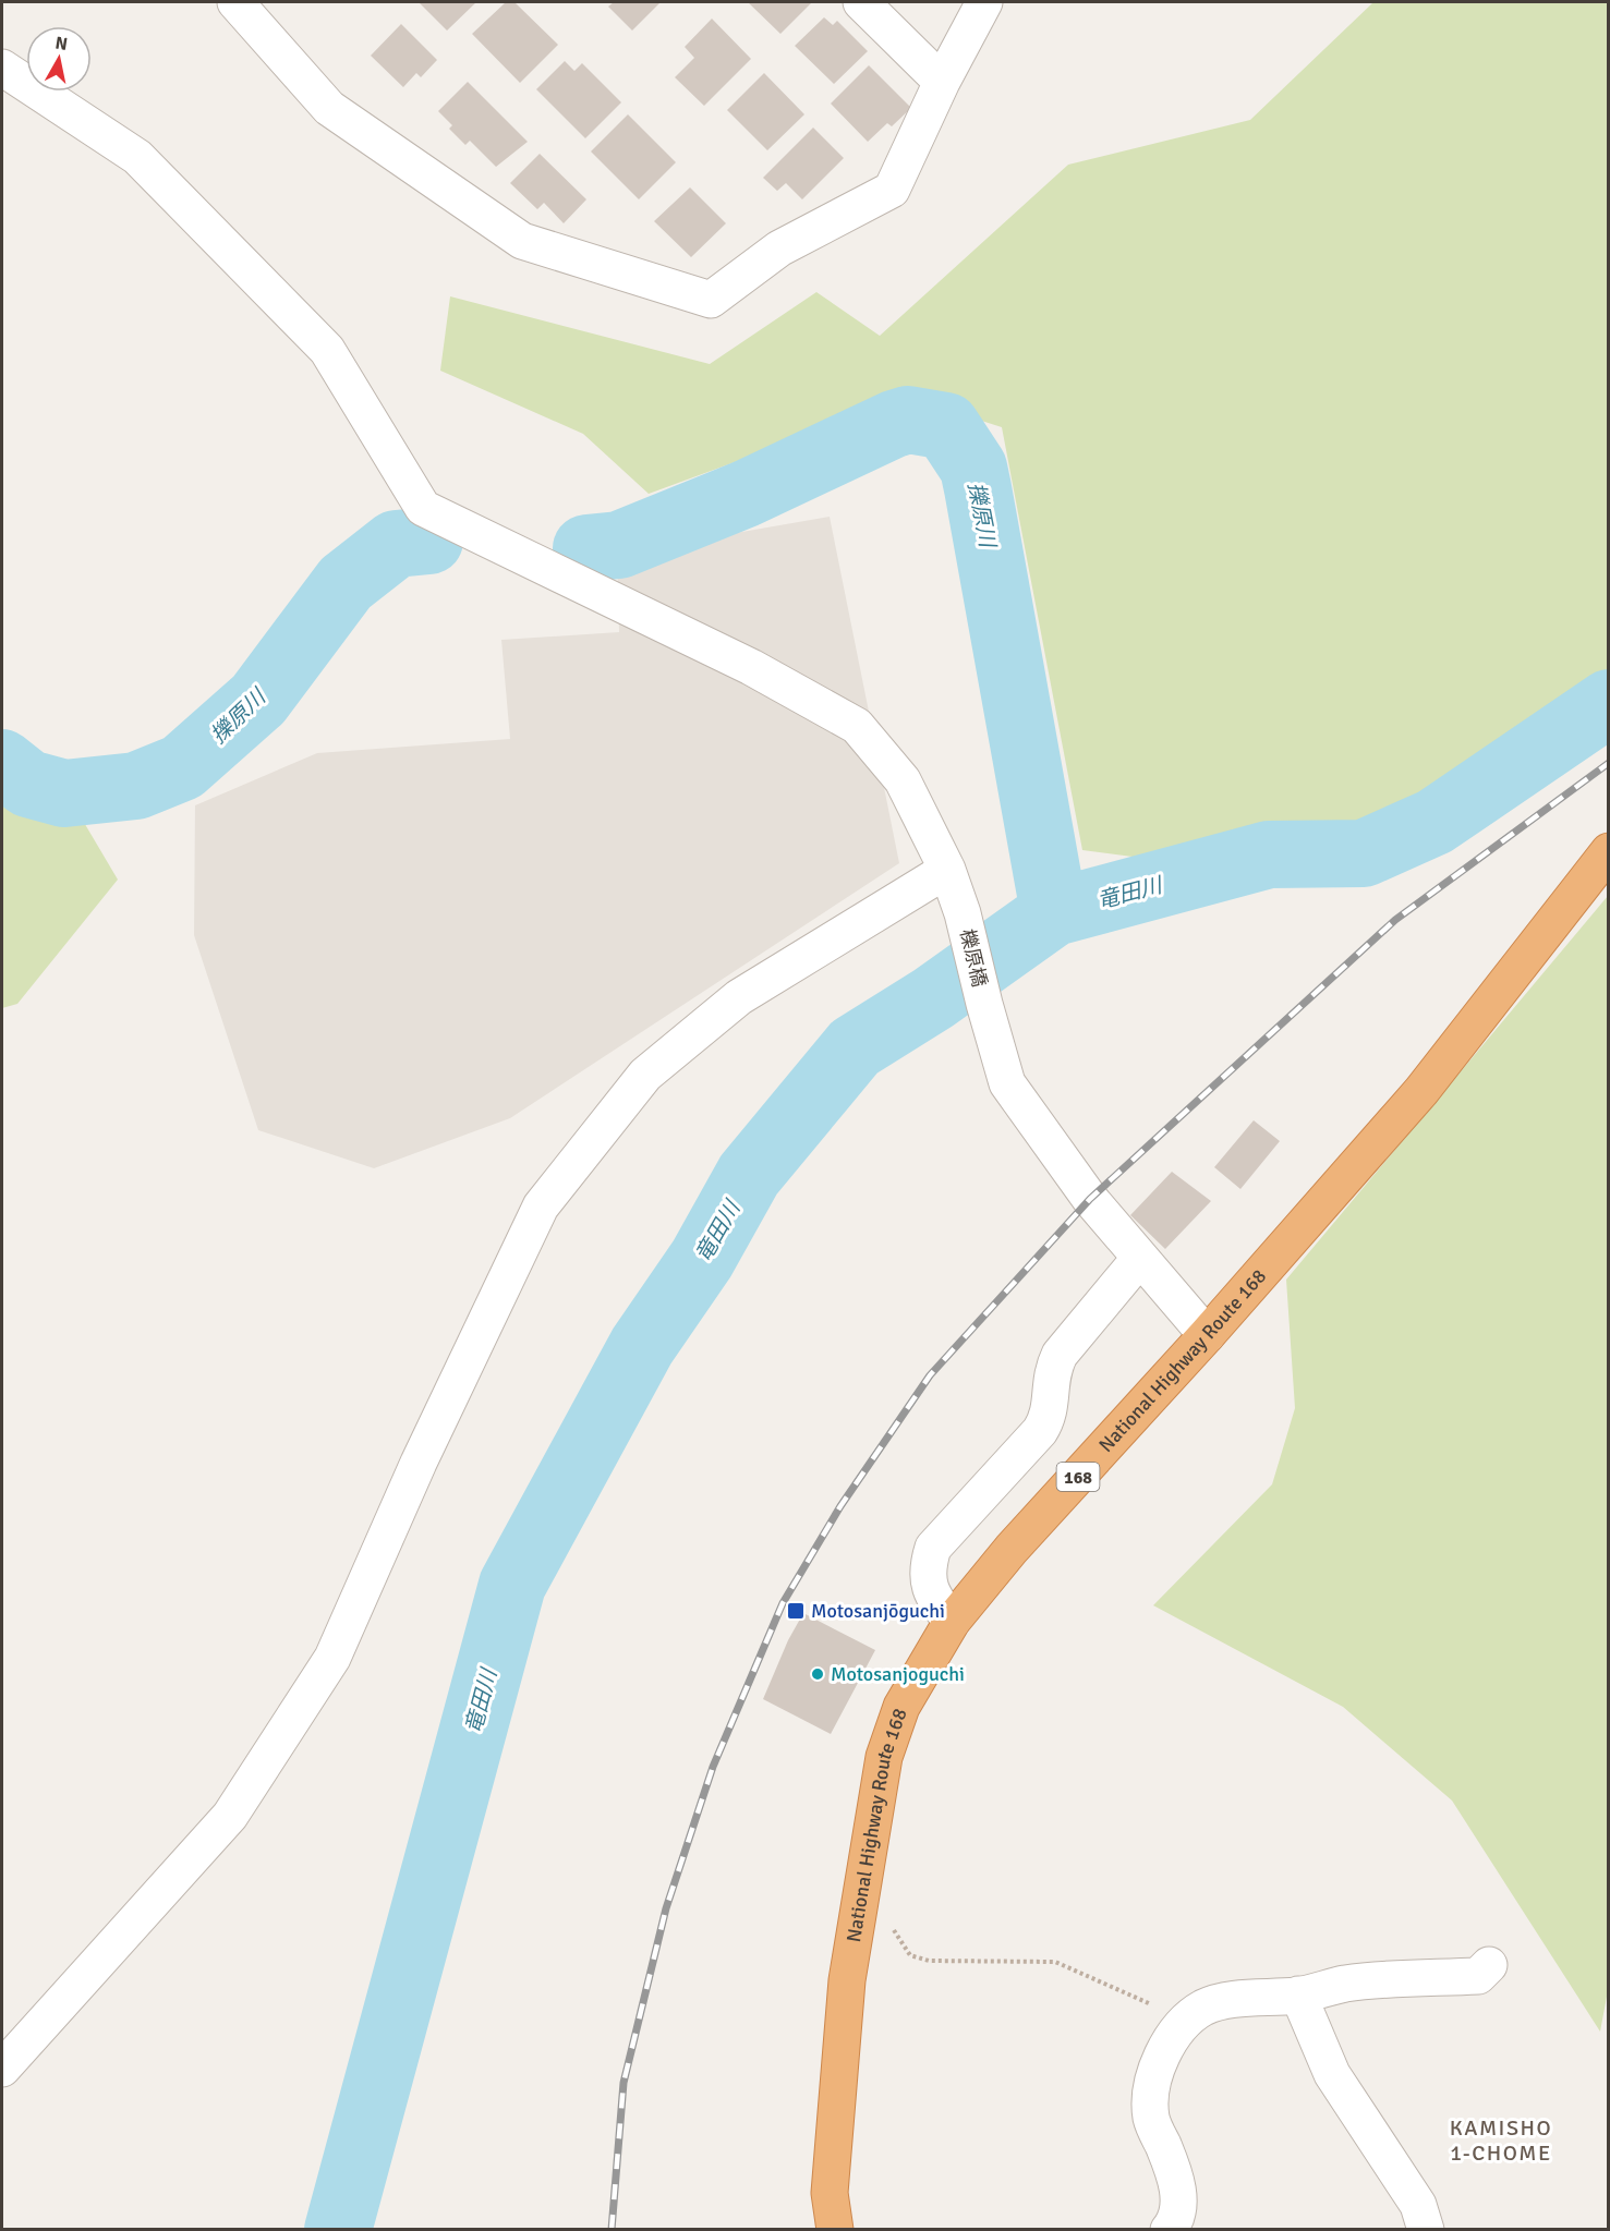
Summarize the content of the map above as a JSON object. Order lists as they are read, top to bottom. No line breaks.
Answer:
{"streets":{"highway":["National Highway Route 168","168"],"street":["櫟原橋"]},"crossings":[["櫟原橋","National Highway Route 168"]],"districts":["KAMISHO 1-CHOME"],"water":["擽原川","竜田川"],"places":{"transit":["Motosanjōguchi"],"other":["Motosanjoguchi"]},"north":"top"}
